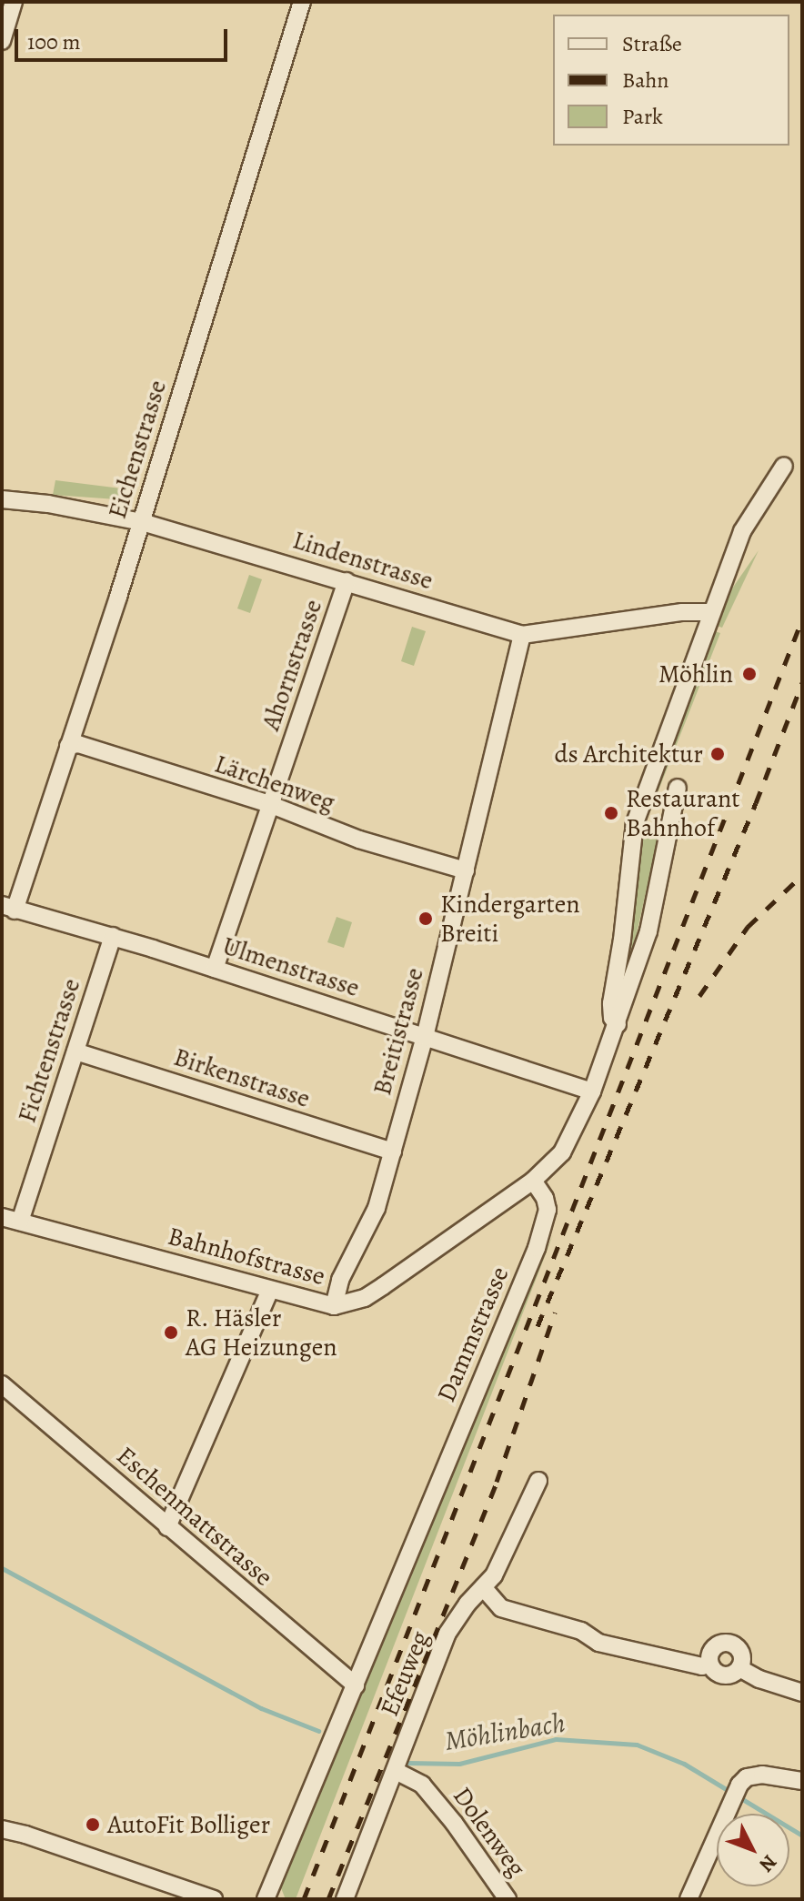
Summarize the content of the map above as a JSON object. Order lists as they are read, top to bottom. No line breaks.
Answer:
{"streets":{"street":["Eichenstrasse","Lindenstrasse","Ahornstrasse","Lärchenweg","Ulmenstrasse","Breitistrasse","Fichtenstrasse","Birkenstrasse","Bahnhofstrasse","Dammstrasse","Eschenmattstrasse","Efeuweg","Dolenweg"]},"crossings":[["Eichenstrasse","Lindenstrasse"],["Eichenstrasse","Lärchenweg"],["Eichenstrasse","Ulmenstrasse"],["Lindenstrasse","Ahornstrasse"],["Lindenstrasse","Breitistrasse"],["Ahornstrasse","Lärchenweg"],["Ahornstrasse","Ulmenstrasse"],["Lärchenweg","Breitistrasse"],["Ulmenstrasse","Breitistrasse"],["Ulmenstrasse","Fichtenstrasse"],["Breitistrasse","Birkenstrasse"],["Breitistrasse","Bahnhofstrasse"],["Fichtenstrasse","Birkenstrasse"],["Fichtenstrasse","Bahnhofstrasse"],["Bahnhofstrasse","Dammstrasse"],["Dammstrasse","Eschenmattstrasse"],["Efeuweg","Dolenweg"]],"water":["Möhlinbach"],"places":["Möhlin","ds Architektur","Restaurant Bahnhof","Kindergarten Breiti","R. Häsler AG Heizungen","AutoFit Bolliger"],"legend":["Straße","Bahn","Park"],"scale_bar":"100 m","north":"bottom right"}
